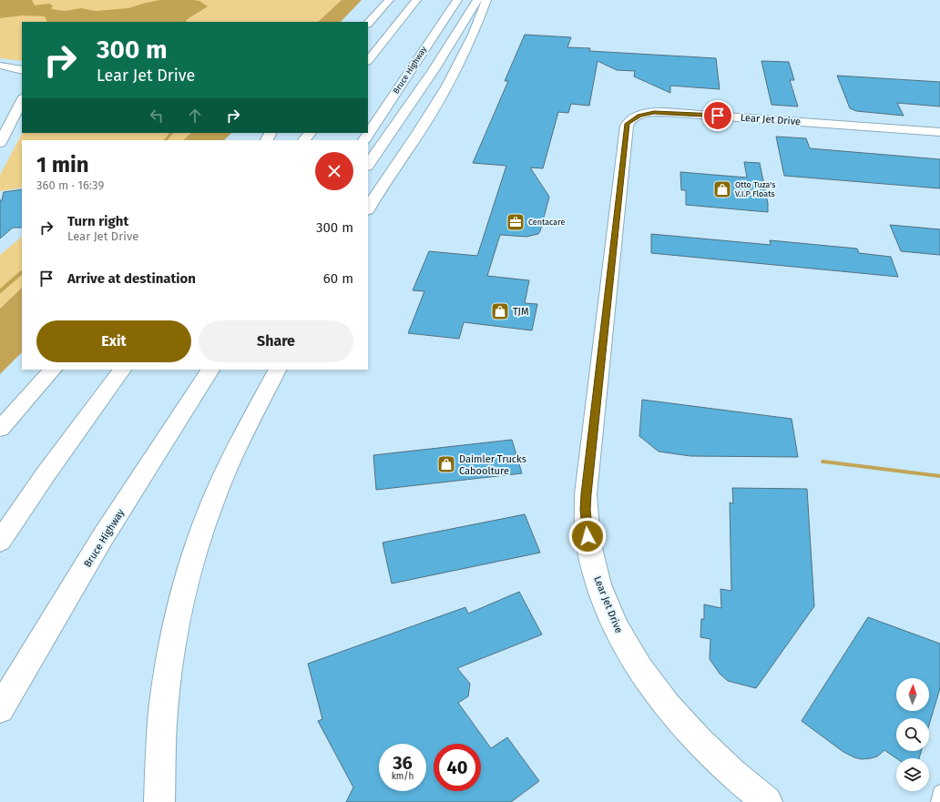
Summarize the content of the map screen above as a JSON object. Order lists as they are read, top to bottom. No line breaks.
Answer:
{"streets":{"main road":["Bruce Highway","Lear Jet Drive"]},"places":{"shop":["Otto Tuza's V.I.P Floats","TJM","Daimler Trucks Caboolture"],"office":["Centacare"]},"north":"top","page":{"turn":["300 m","Lear Jet Drive"],"heading":["1 min","360 m · 16:39"],"list":[{"name":"Turn right","note":"Lear Jet Drive","value":"300 m"},{"name":"Arrive at destination","value":"60 m"}],"buttons":["Exit","Share"],"speed":"36 km/h","limit":"40"}}
